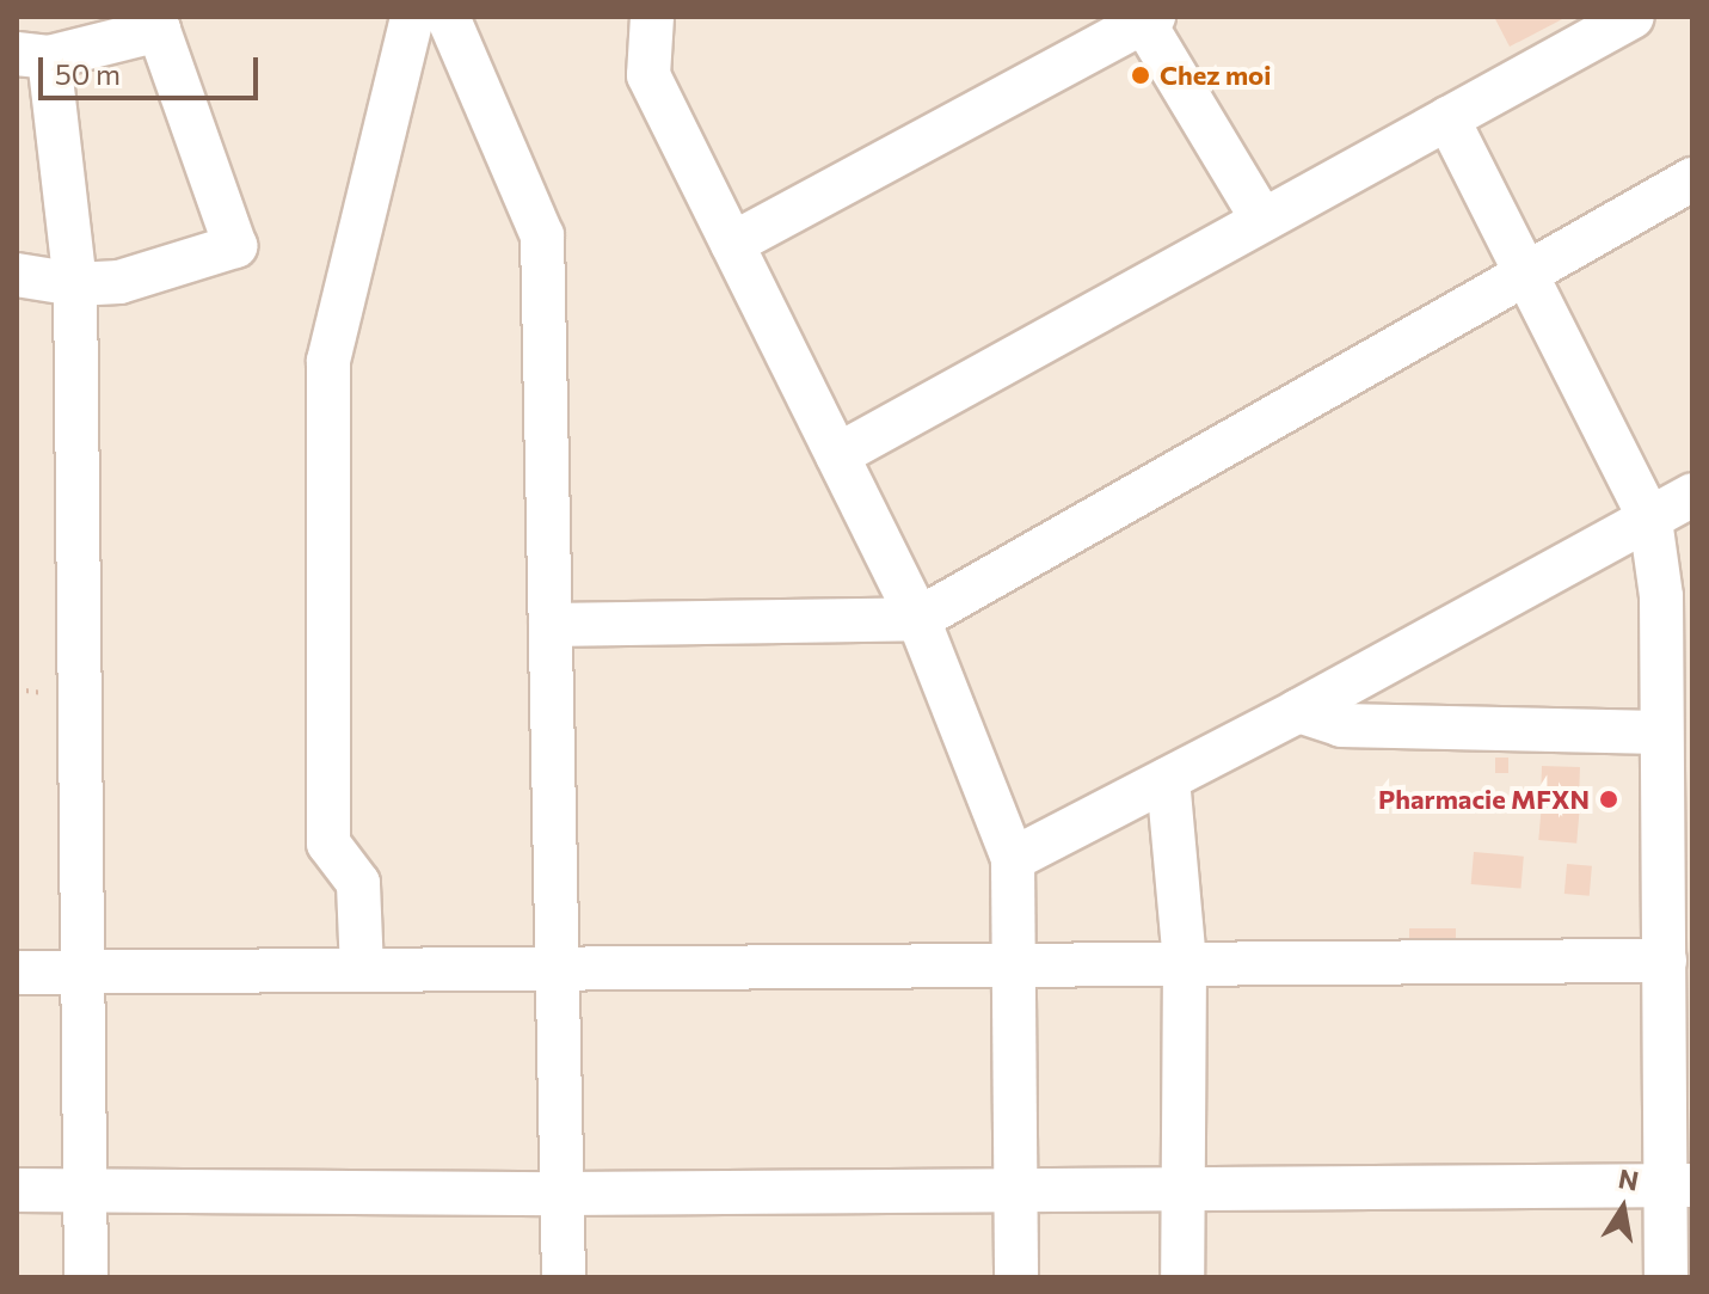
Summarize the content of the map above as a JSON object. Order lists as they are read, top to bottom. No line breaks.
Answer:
{"places":["Chez moi","Pharmacie MFXN"],"scale_bar":"50 m","north":"top"}
